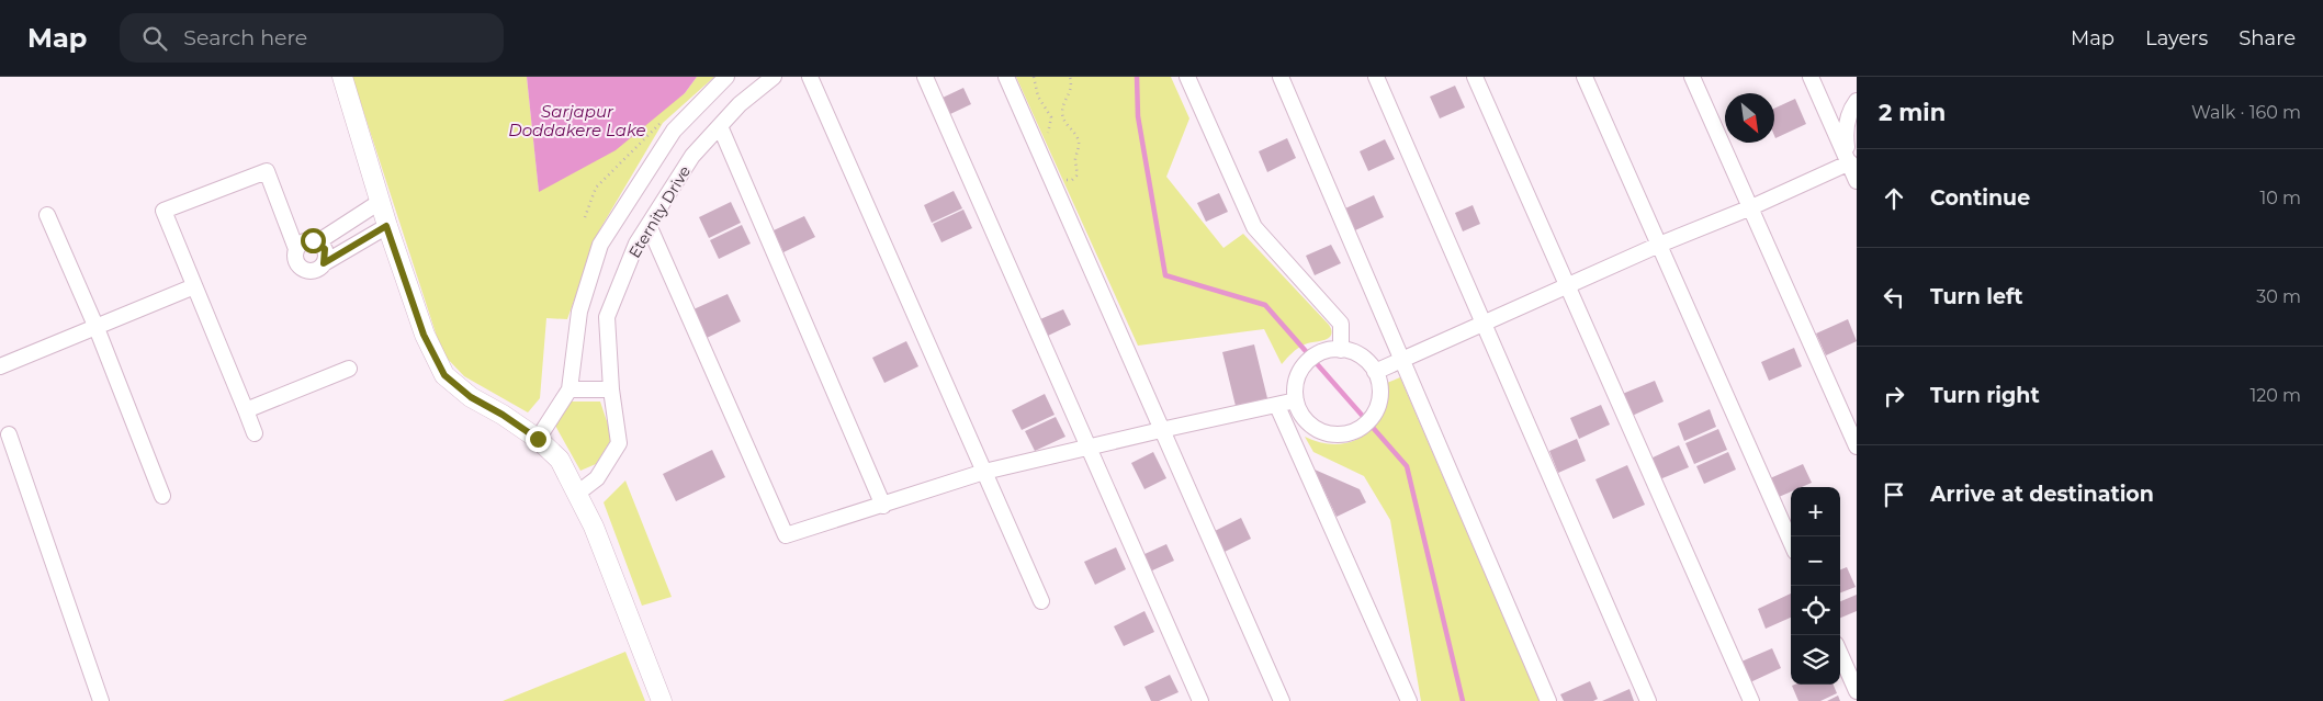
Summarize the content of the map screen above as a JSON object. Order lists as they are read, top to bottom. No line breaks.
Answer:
{"streets":{"street":["Eternity Drive"]},"water":["Sarjapur Doddakere Lake"],"north":"bottom right","page":{"header":"Map","search":"Search here","nav":["Map","Layers","Share"],"heading":["2 min","Walk · 160 m"],"list":[["Continue","10 m"],["Turn left","30 m"],["Turn right","120 m"],"Arrive at destination"],"map_buttons":["+","−"]}}
